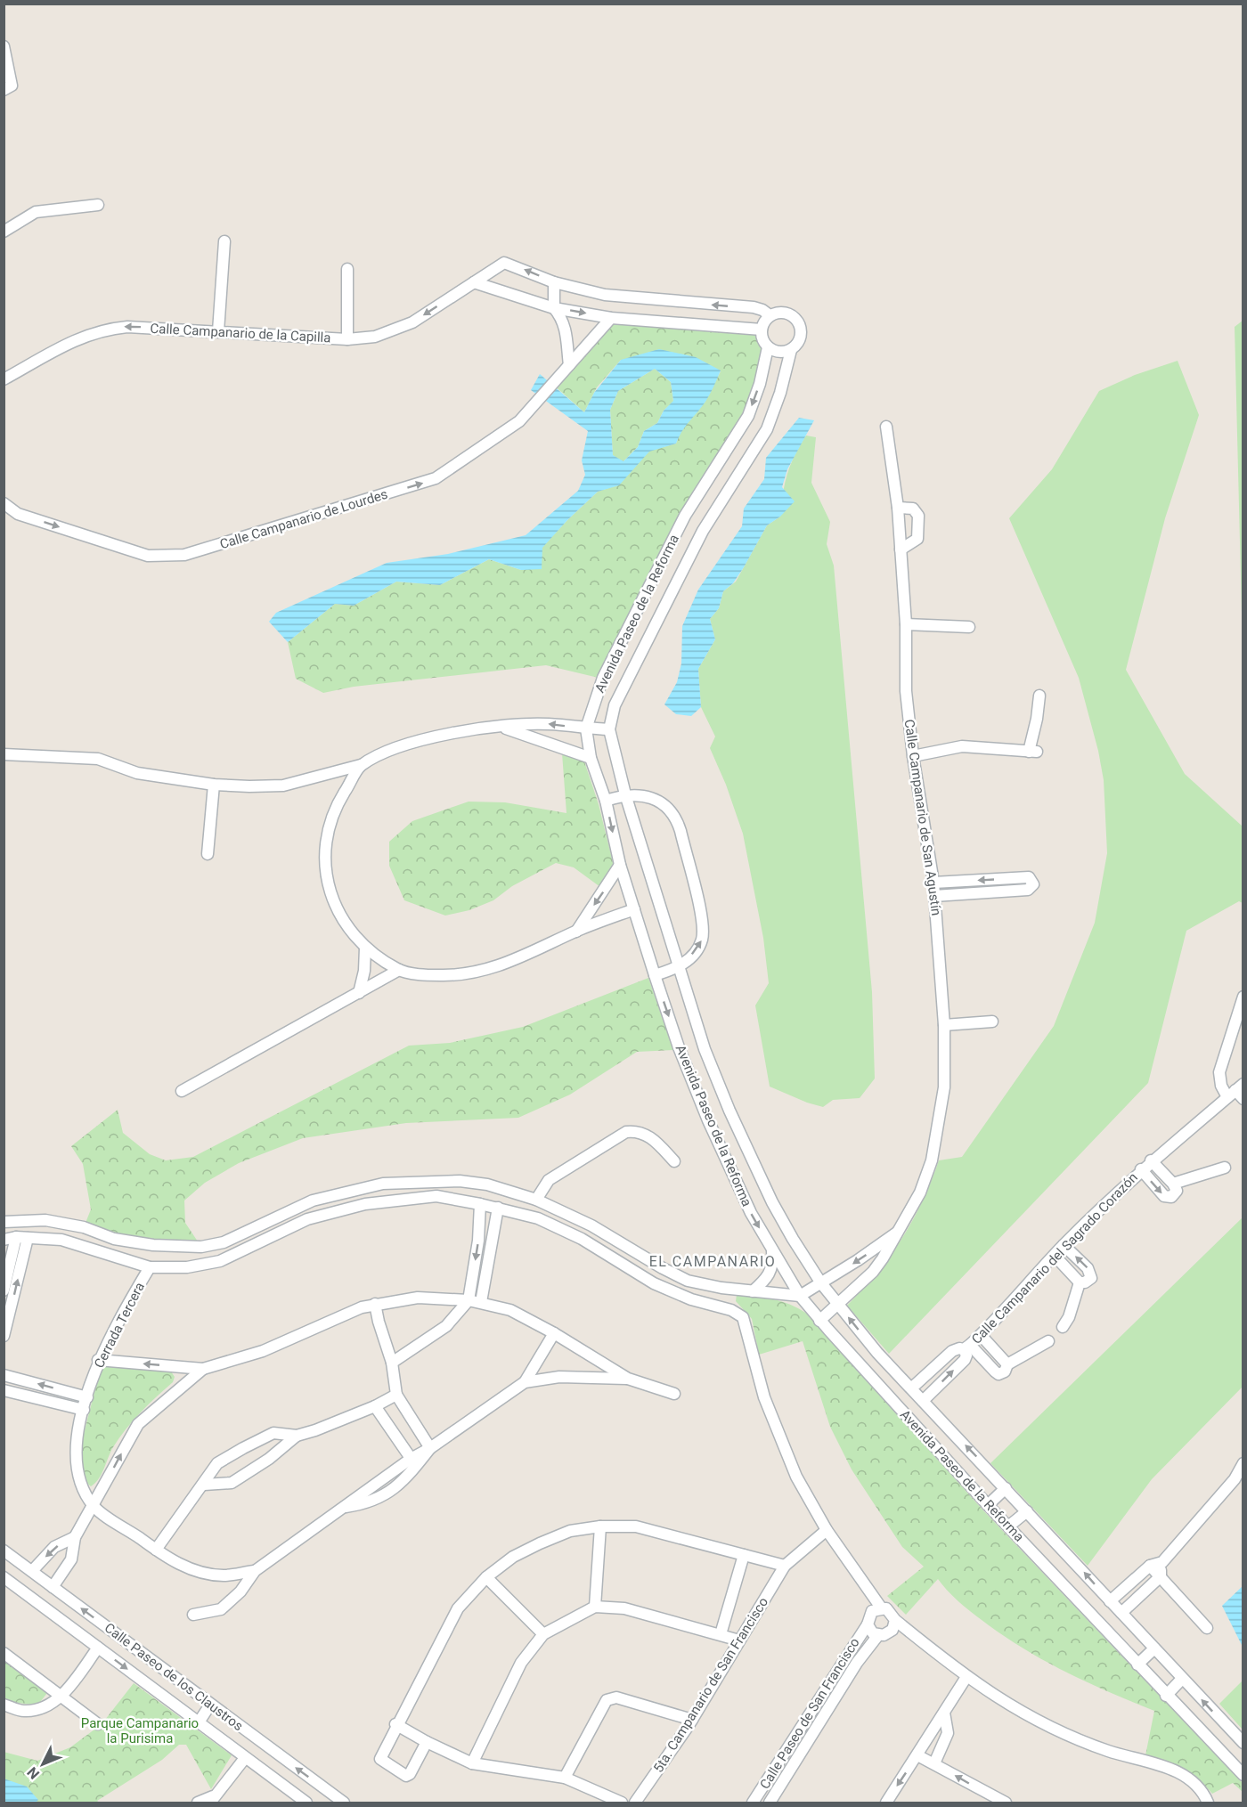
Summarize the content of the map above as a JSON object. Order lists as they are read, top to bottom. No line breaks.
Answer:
{"streets":{"street":["Calle Campanario de la Capilla","Calle Campanario de Lourdes","Avenida Paseo de la Reforma","Calle Campanario de San Agustín","Calle Campanario del Sagrado Corazón","Cerrada Tercera","Calle Paseo de los Claustros","5ta. Campanario de San Francisco","Calle Paseo de San Francisco"]},"crossings":[["Calle Campanario de la Capilla","Avenida Paseo de la Reforma"],["Avenida Paseo de la Reforma","Calle Campanario de San Agustín"],["Avenida Paseo de la Reforma","Calle Campanario del Sagrado Corazón"]],"one_way":["Calle Campanario de Lourdes"],"districts":["EL CAMPANARIO"],"parks":["Parque Campanario la Purisima"],"north":"bottom left"}
